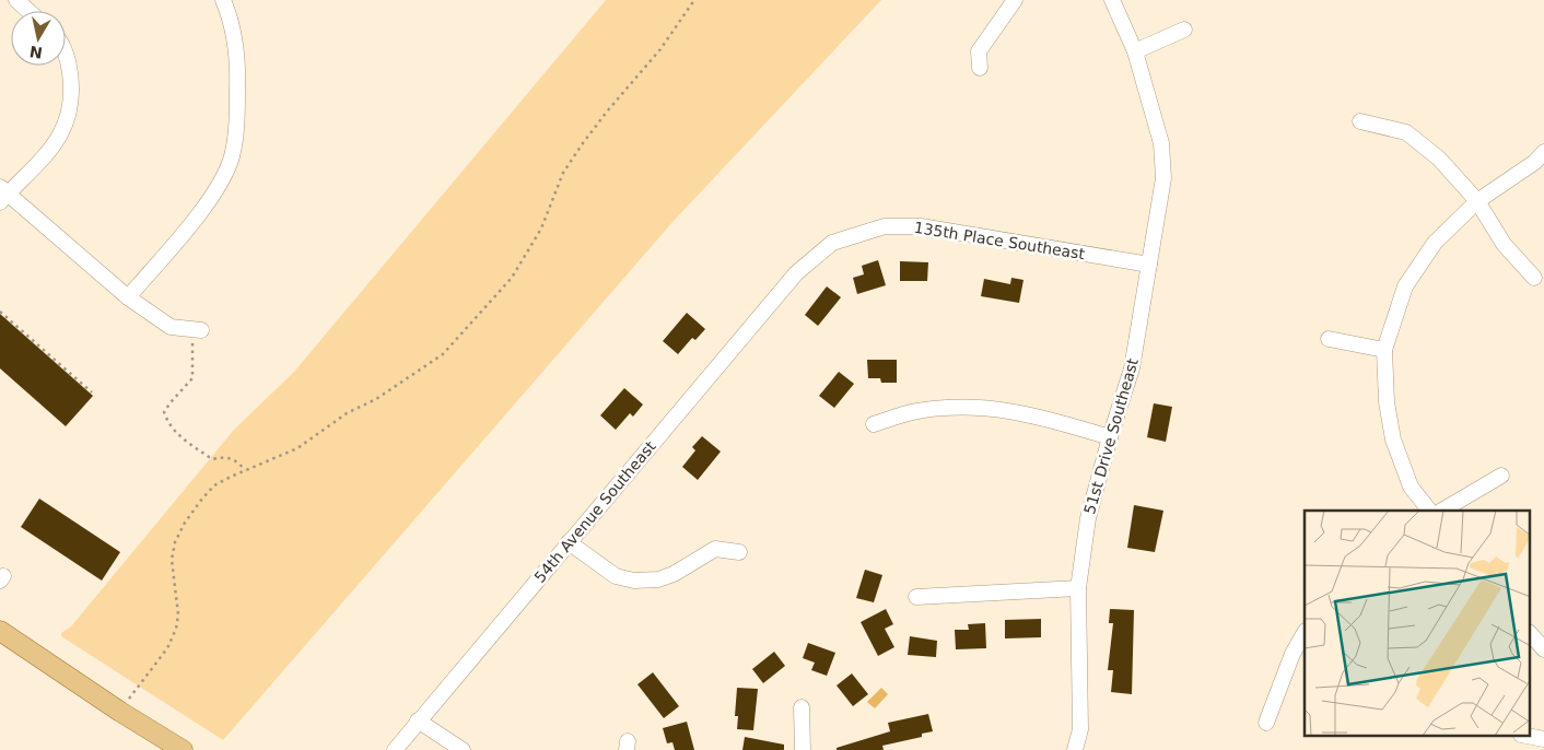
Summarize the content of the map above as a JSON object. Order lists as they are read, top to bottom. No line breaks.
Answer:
{"streets":{"street":["135th Place Southeast","51st Drive Southeast","54th Avenue Southeast"]},"crossings":[["135th Place Southeast","51st Drive Southeast"],["135th Place Southeast","54th Avenue Southeast"]],"north":"bottom"}
